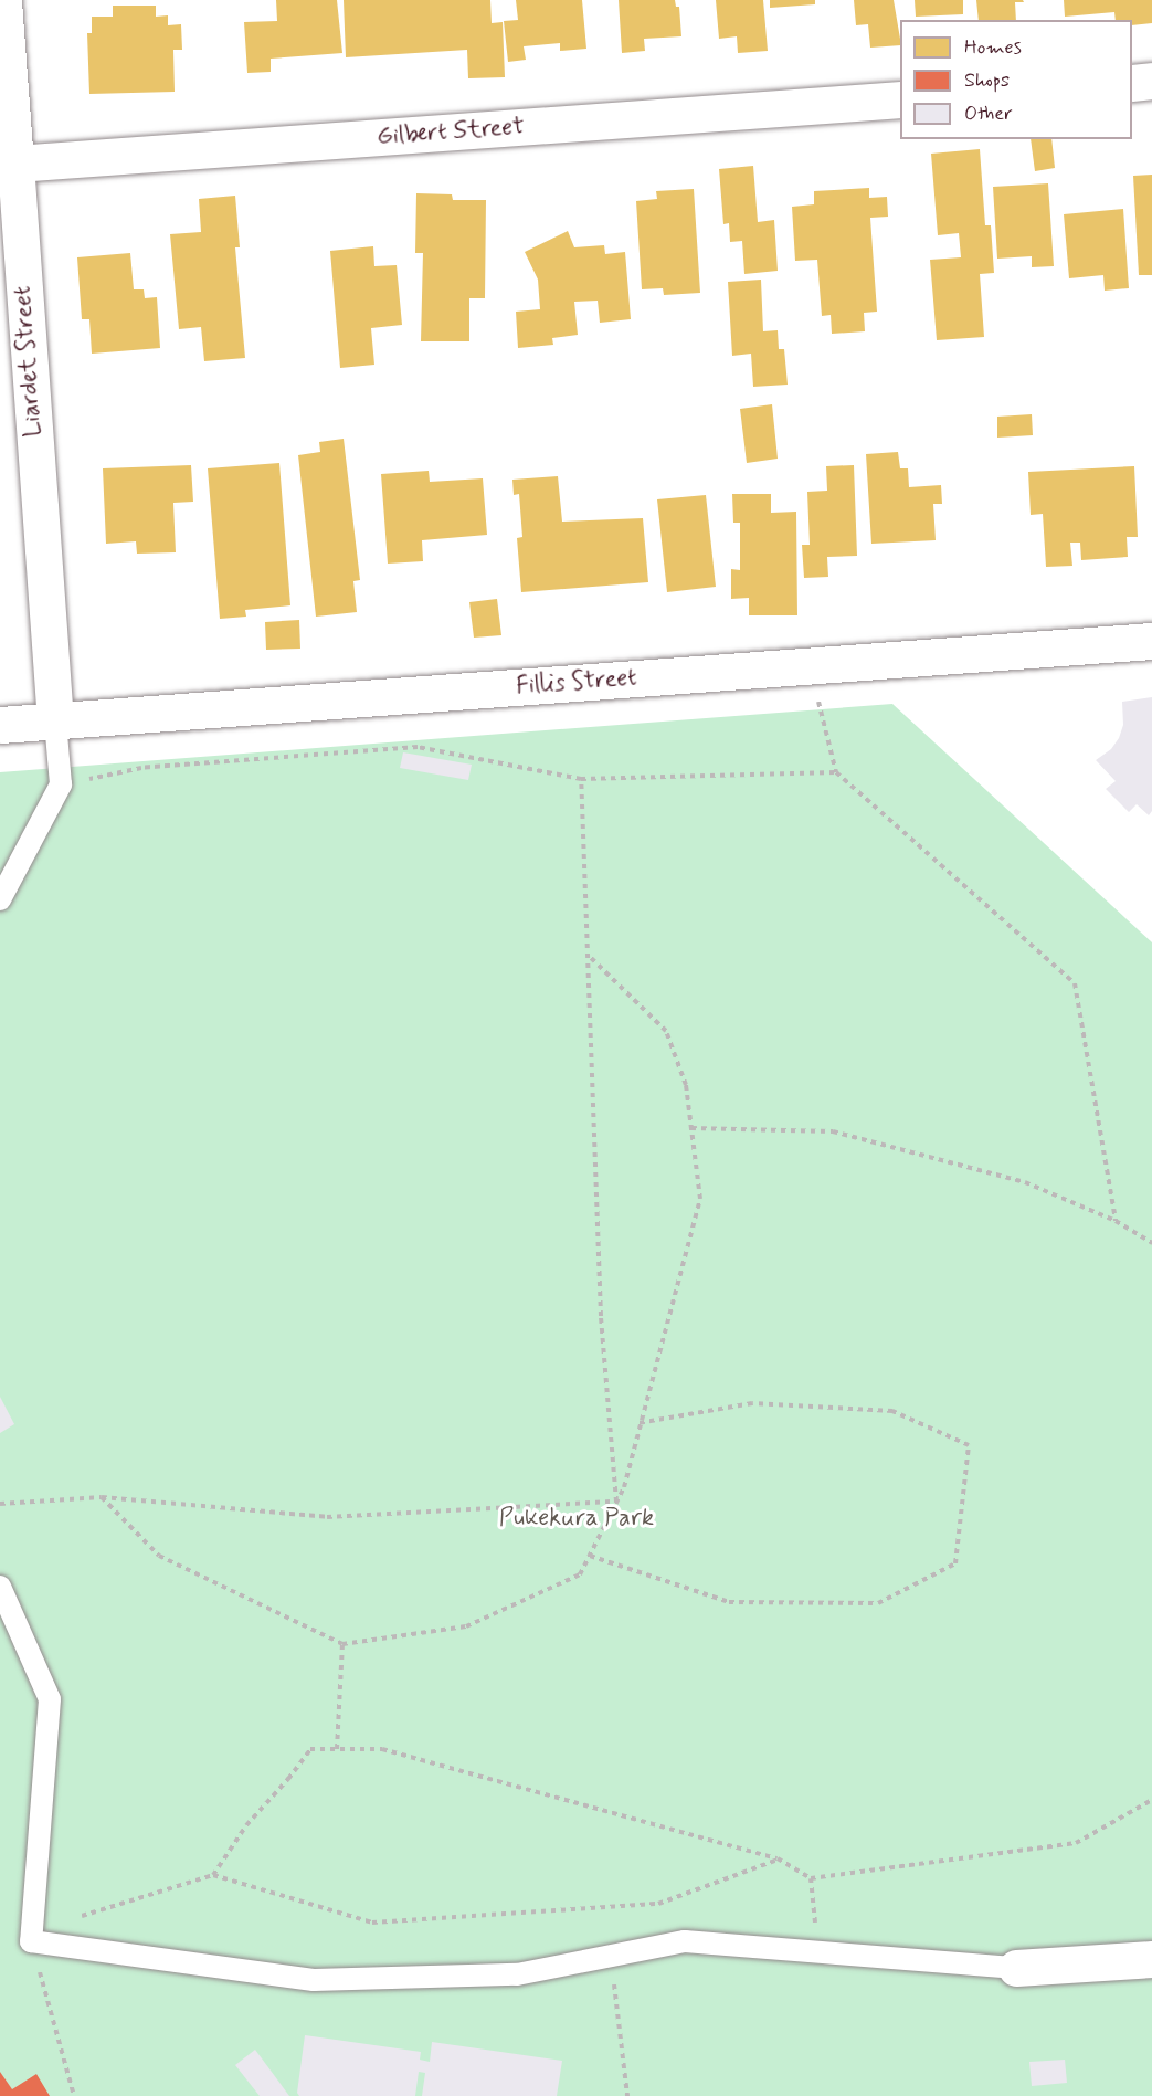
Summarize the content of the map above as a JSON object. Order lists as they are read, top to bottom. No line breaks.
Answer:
{"streets":{"street":["Gilbert Street","Liardet Street","Fillis Street"]},"crossings":[["Gilbert Street","Liardet Street"],["Liardet Street","Fillis Street"]],"parks":["Pukekura Park"],"legend":["Homes","Shops","Other"]}
